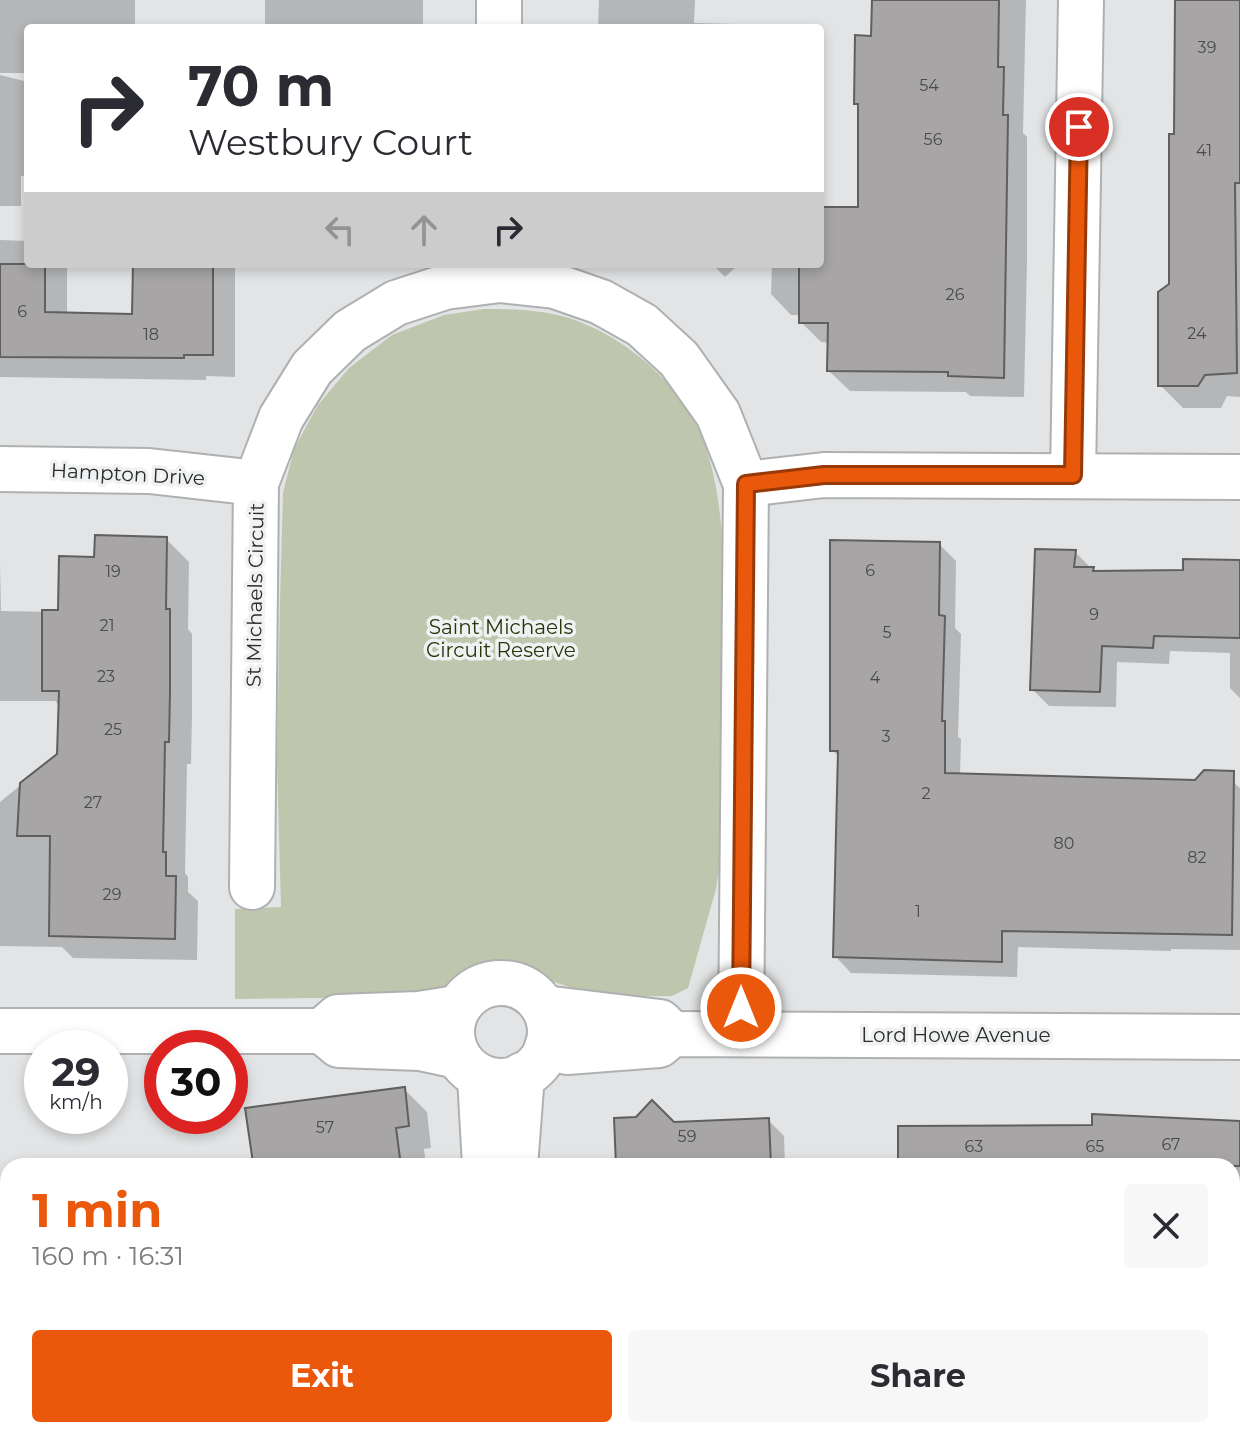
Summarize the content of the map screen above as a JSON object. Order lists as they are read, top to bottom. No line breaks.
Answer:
{"streets":{"street":["Hampton Drive","St Michaels Circuit","Lord Howe Avenue"]},"crossings":[["Hampton Drive","St Michaels Circuit"],["St Michaels Circuit","Lord Howe Avenue"]],"parks":["Saint Michaels Circuit Reserve"],"house_numbers":["39","54","56","41","26","6","24","18","6","19","9","21","5","23","4","25","3","2","27","80","82","29","1","57","59","67","63","65"],"page":{"turn":["70 m","Westbury Court"],"speed":"29 km/h","limit":"30","heading":["1 min","160 m · 16:31"],"buttons":["Exit","Share"]}}
